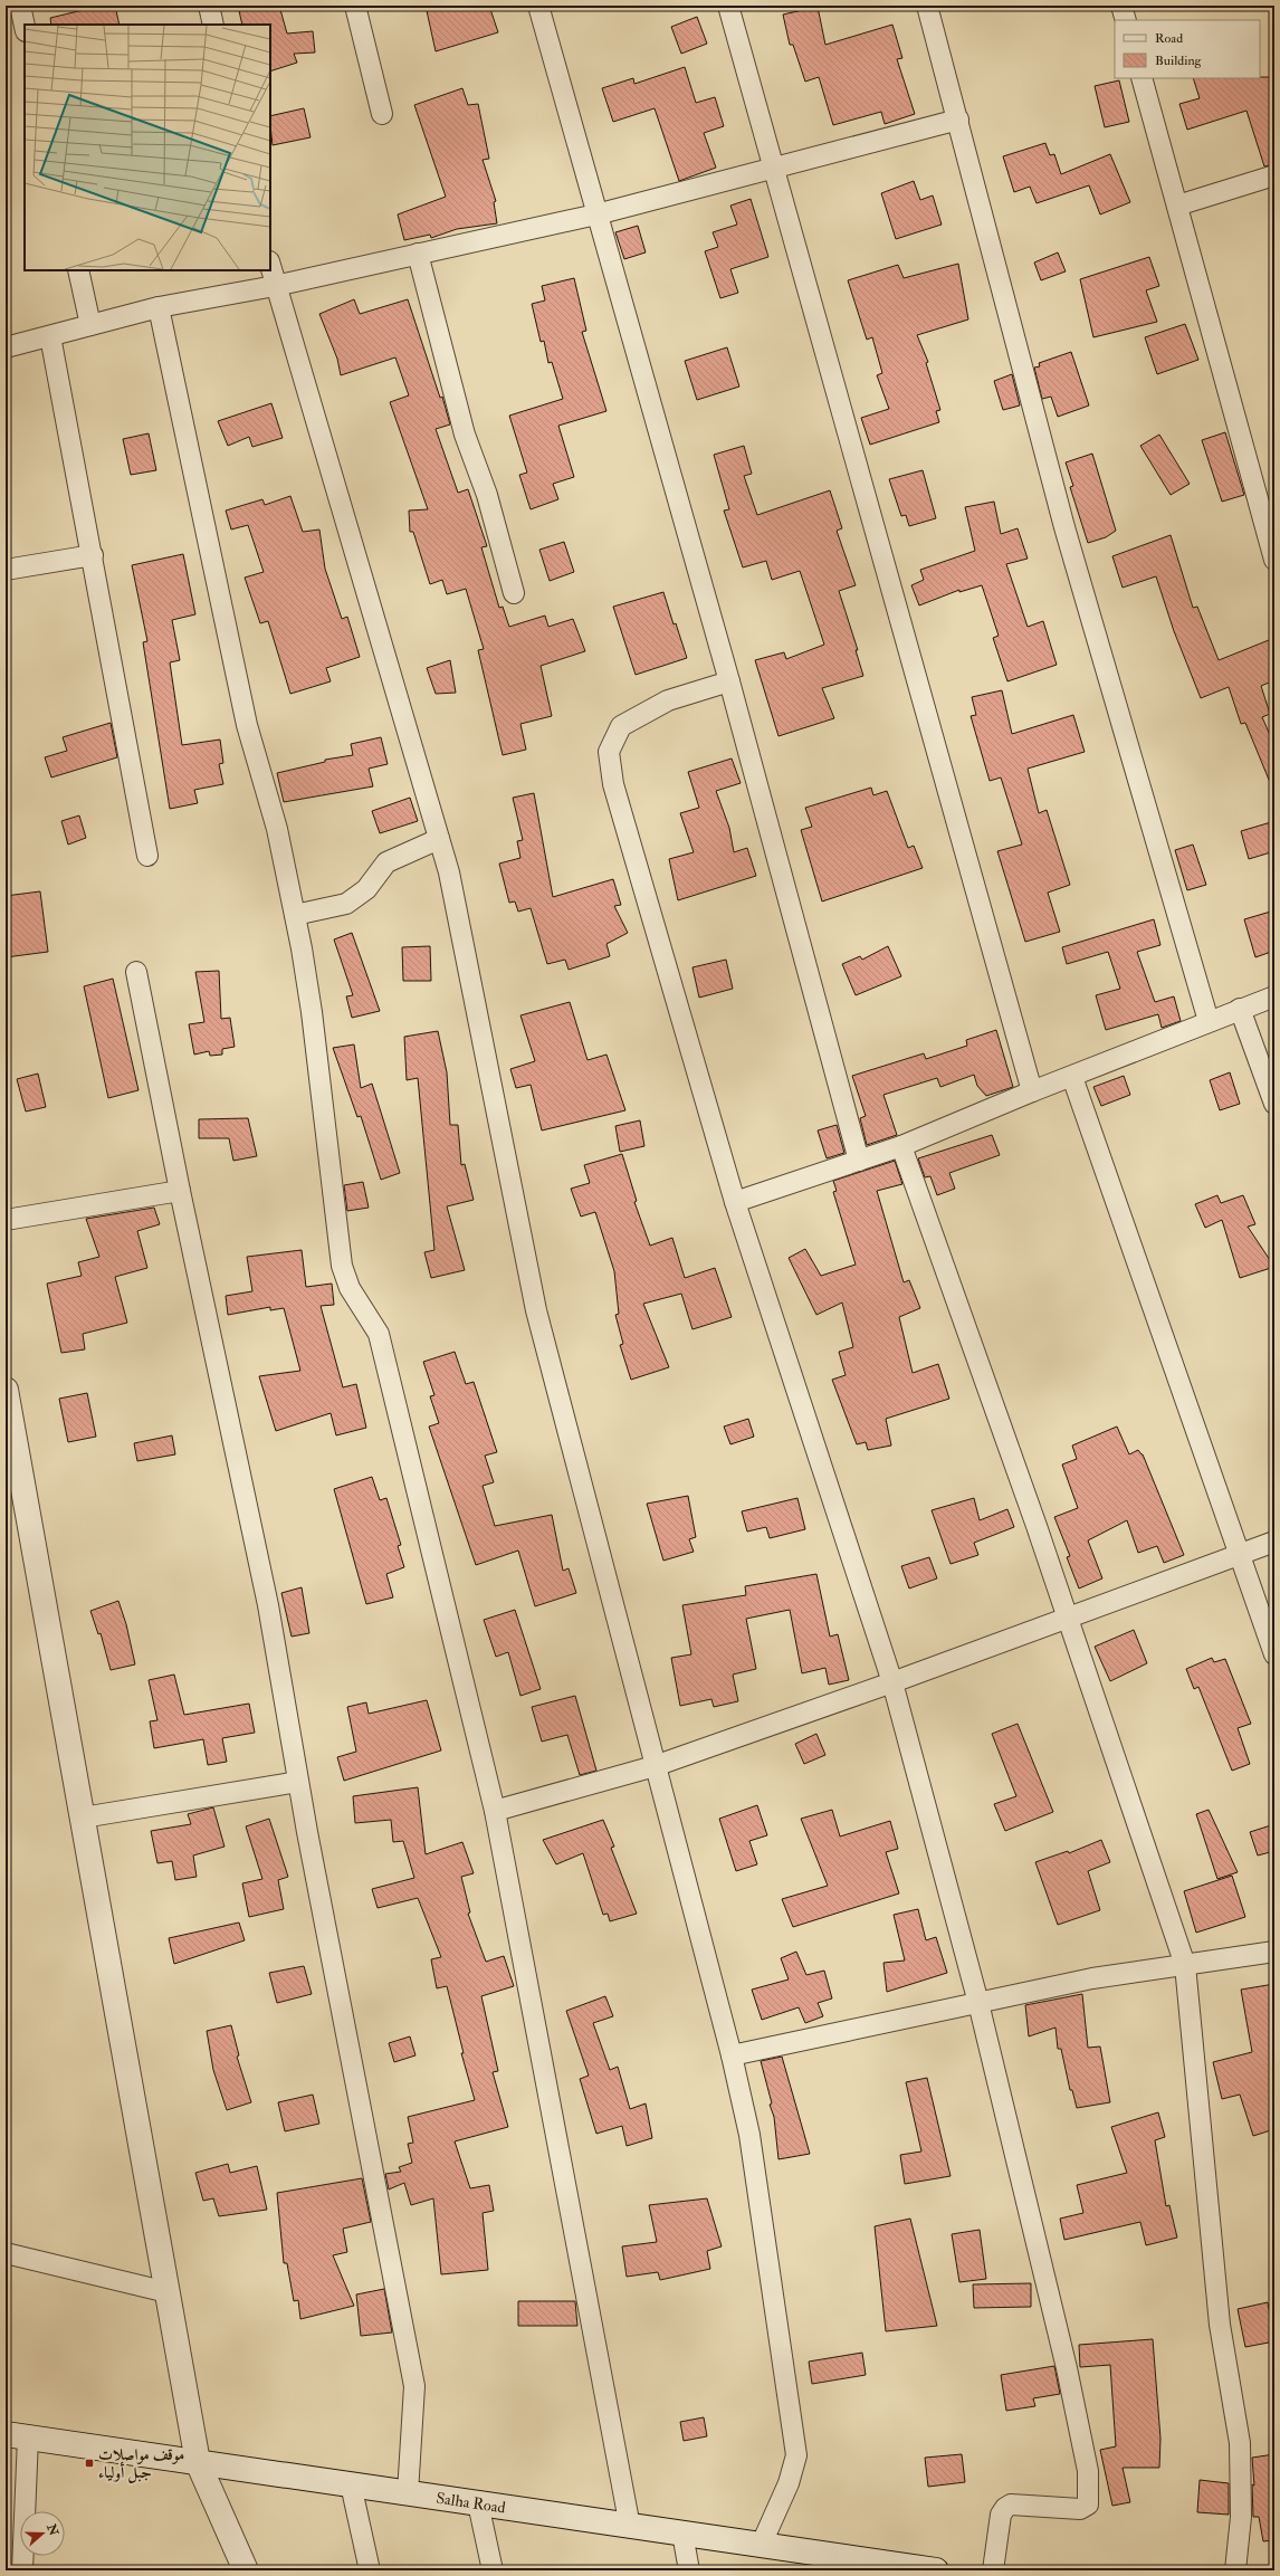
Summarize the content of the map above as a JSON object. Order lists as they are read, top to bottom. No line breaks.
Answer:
{"streets":{"street":["Salha Road"]},"places":{"transit":["موقف مواصلات جبل أولياء"]},"legend":["Road","Building"],"north":"right"}
